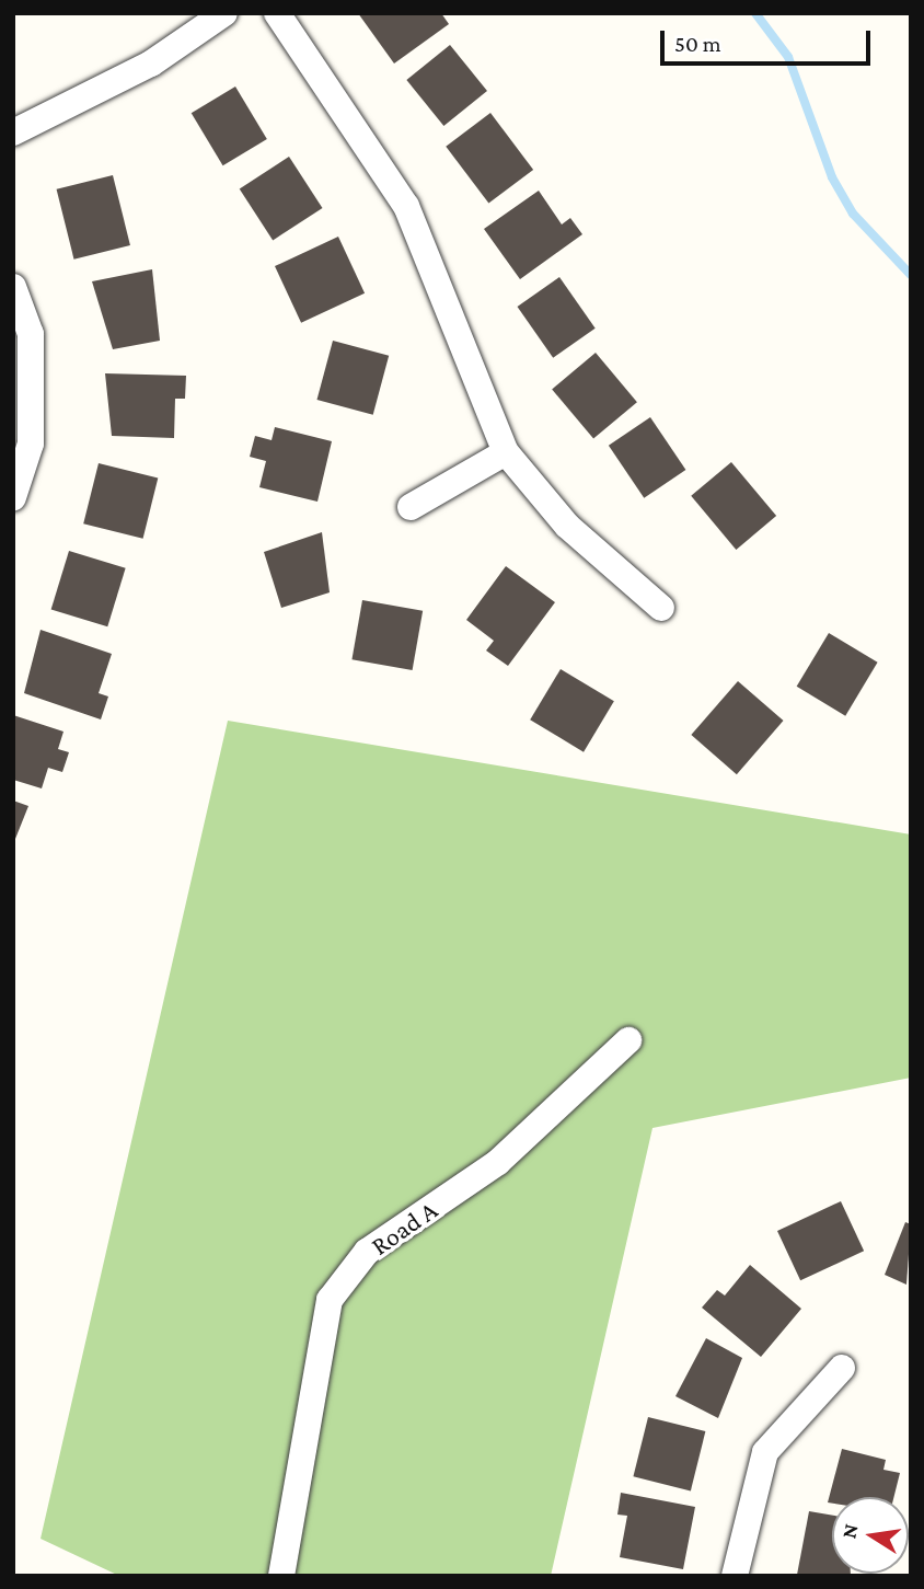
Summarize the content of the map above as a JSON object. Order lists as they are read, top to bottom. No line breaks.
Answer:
{"streets":{"street":["Road A"]},"scale_bar":"50 m","north":"left"}
